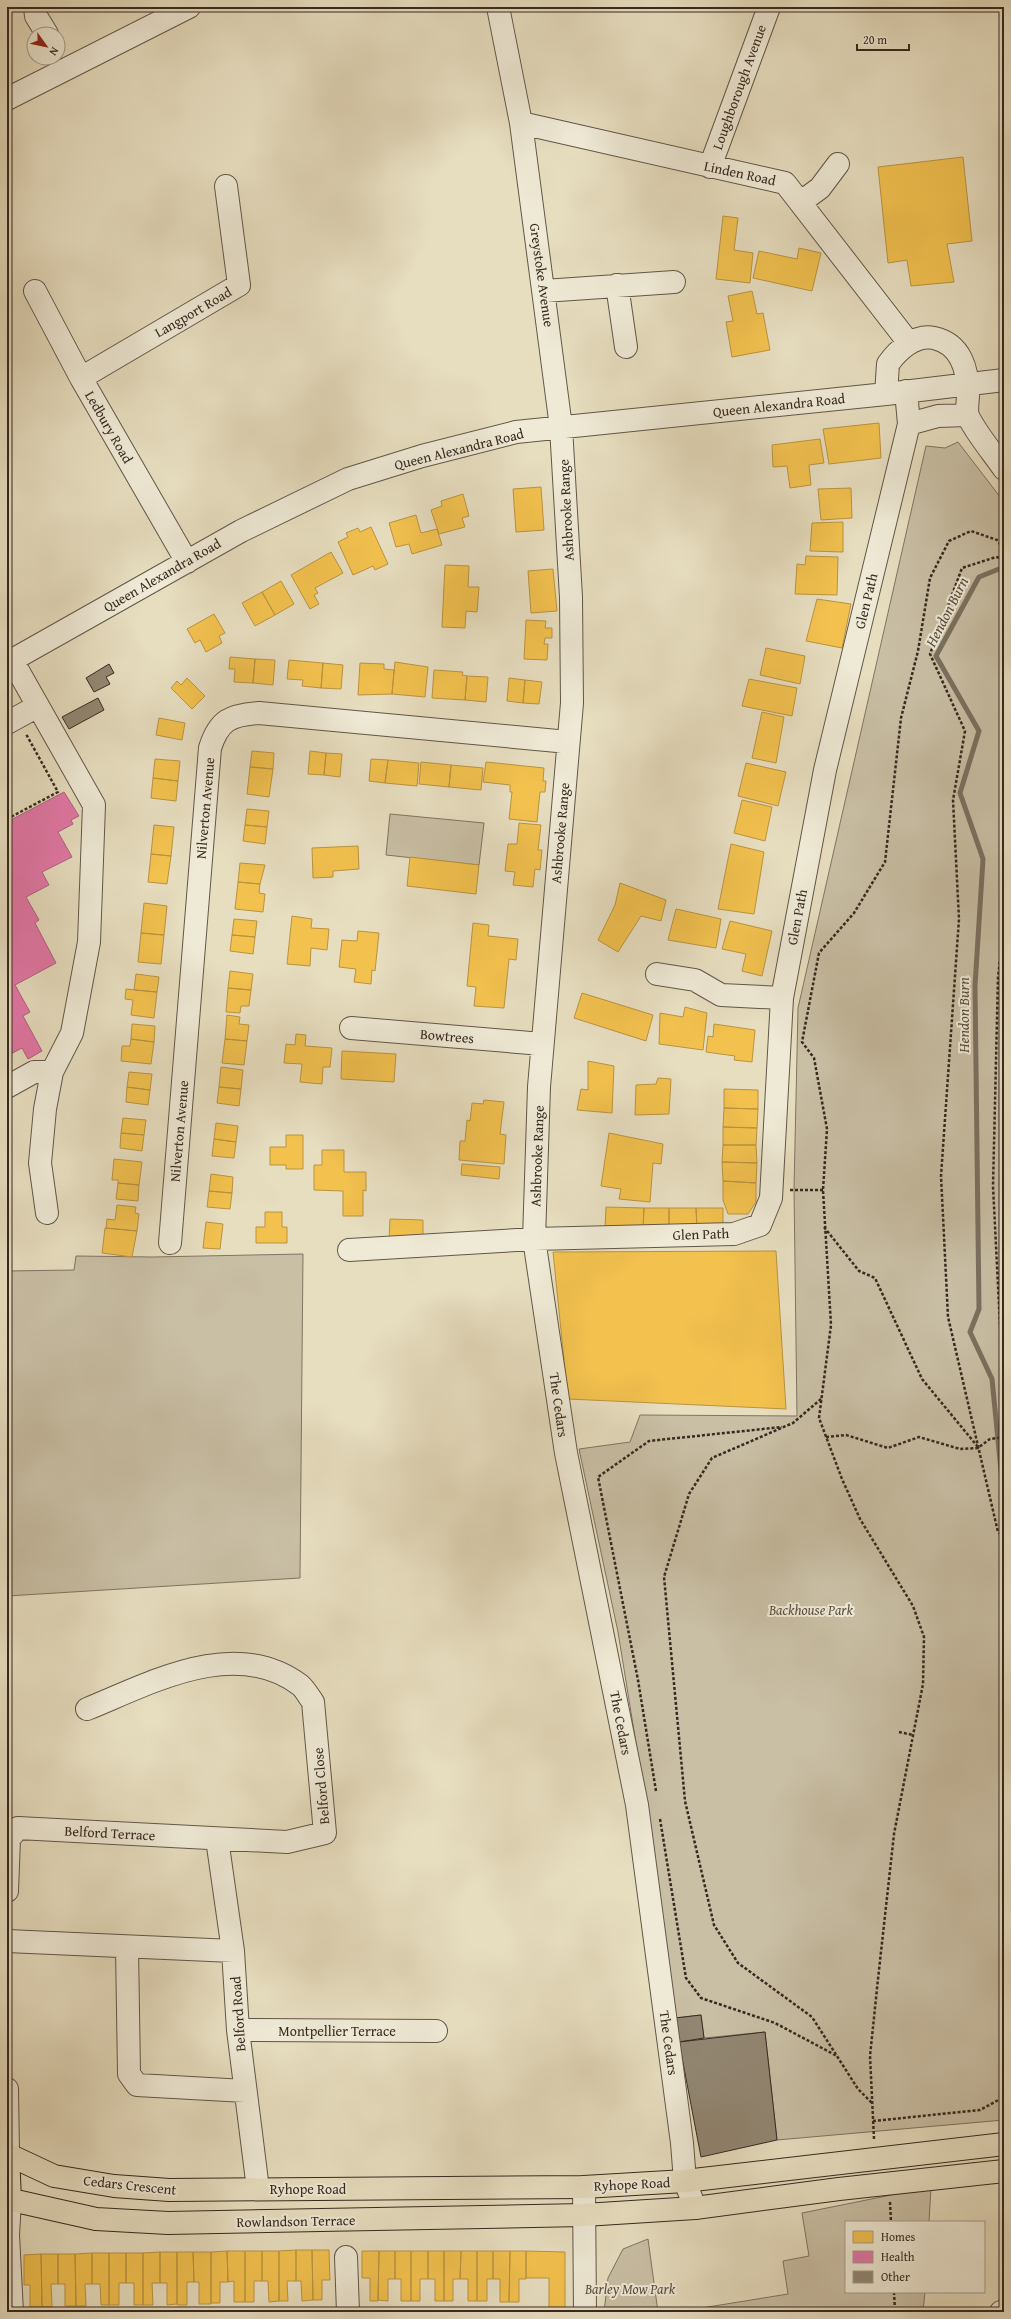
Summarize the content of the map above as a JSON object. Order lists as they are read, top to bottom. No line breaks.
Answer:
{"streets":{"main road":["Ryhope Road","Cedars Crescent","Rowlandson Terrace"],"street":["Loughborough Avenue","Linden Road","Greystoke Avenue","Langport Road","Queen Alexandra Road","Ledbury Road","Ashbrooke Range","Glen Path","Nilverton Avenue","Bowtrees","The Cedars","Belford Close","Belford Terrace","Belford Road","Montpellier Terrace"]},"crossings":[["Loughborough Avenue","Linden Road"],["Linden Road","Greystoke Avenue"],["Linden Road","Glen Path"],["Greystoke Avenue","Queen Alexandra Road"],["Greystoke Avenue","Ashbrooke Range"],["Langport Road","Ledbury Road"],["Queen Alexandra Road","Ledbury Road"],["Queen Alexandra Road","Ashbrooke Range"],["Queen Alexandra Road","Glen Path"],["Ashbrooke Range","Glen Path"],["Ashbrooke Range","Nilverton Avenue"],["Ashbrooke Range","Bowtrees"],["Ashbrooke Range","The Cedars"],["Glen Path","The Cedars"],["The Cedars","Ryhope Road"],["Belford Close","Belford Terrace"],["Belford Close","Belford Road"],["Belford Terrace","Belford Road"],["Belford Road","Montpellier Terrace"],["Belford Road","Ryhope Road"],["Belford Road","Cedars Crescent"],["Ryhope Road","Cedars Crescent"],["Ryhope Road","Rowlandson Terrace"]],"water":["Hendon Burn"],"parks":["Backhouse Park","Barley Mow Park"],"legend":["Homes","Health","Other"],"scale_bar":"20 m","north":"bottom right"}
